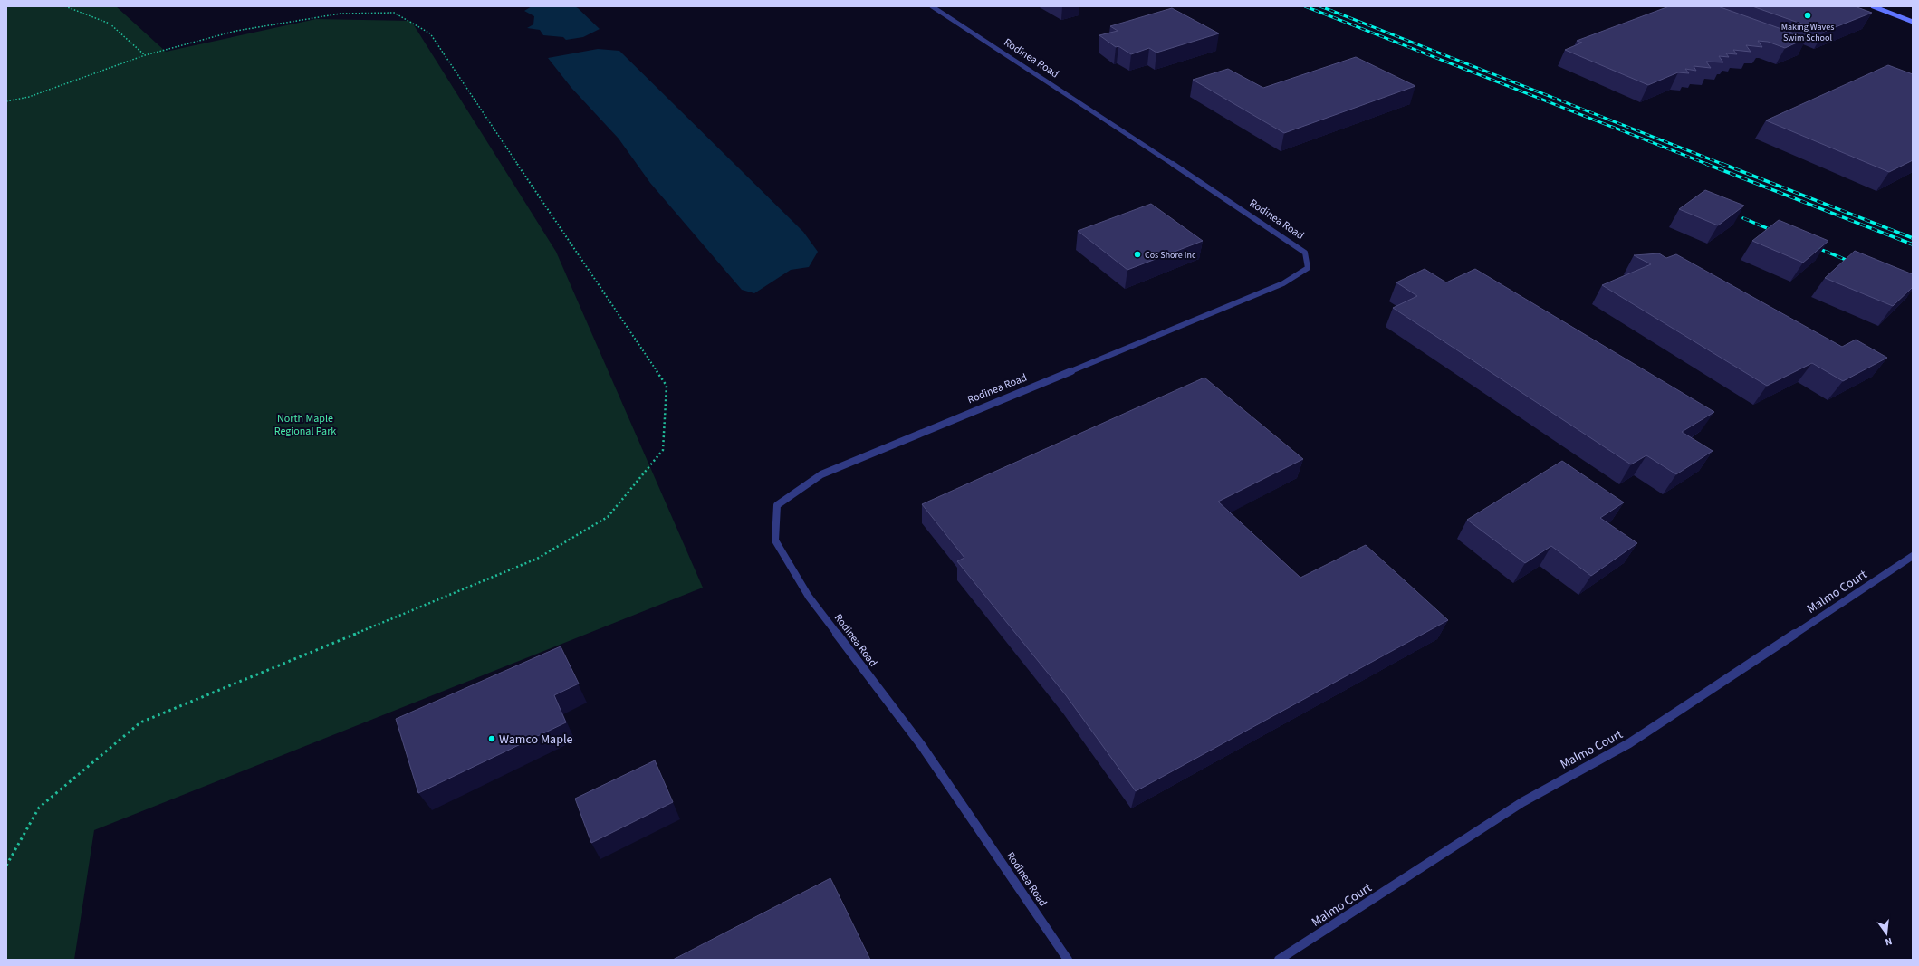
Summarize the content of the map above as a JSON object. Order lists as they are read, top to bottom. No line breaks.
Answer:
{"streets":{"street":["Rodinea Road","Malmo Court"]},"parks":["North Maple Regional Park"],"places":["Making Waves Swim School","Cos Shore Inc","Wamco Maple"],"north":"bottom"}
